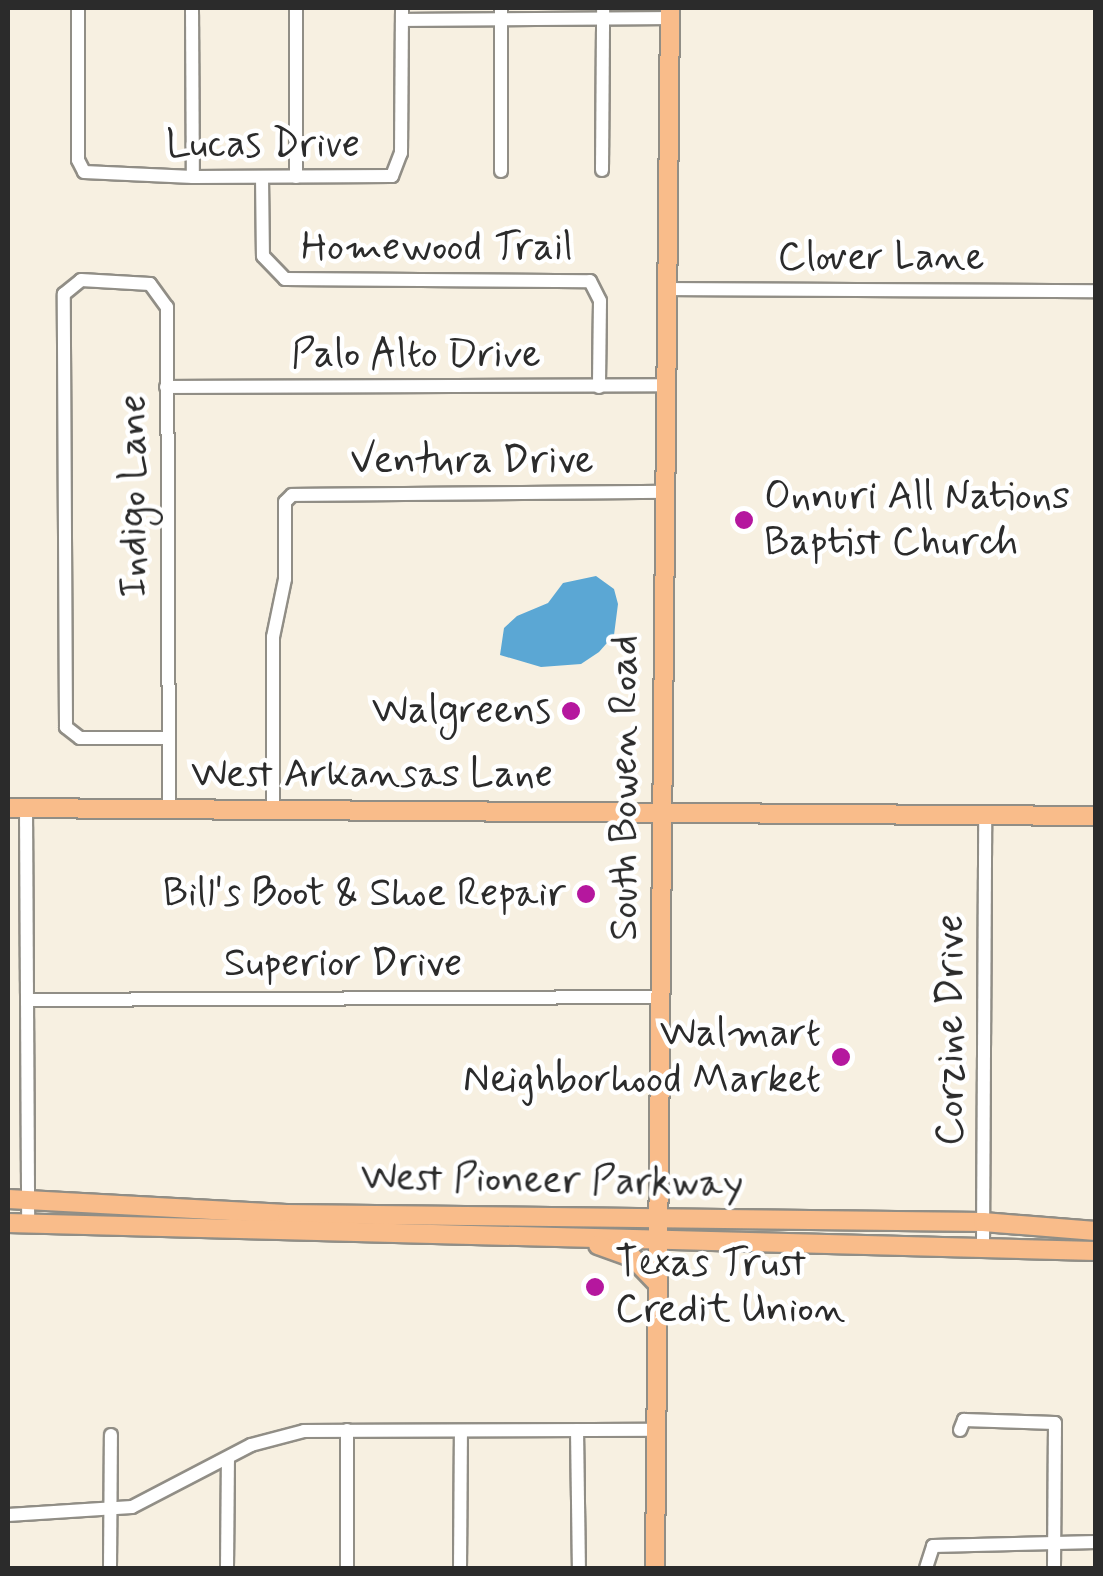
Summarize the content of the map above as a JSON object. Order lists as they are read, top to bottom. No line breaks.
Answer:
{"streets":{"main road":["West Arkansas Lane","South Bowen Road","West Pioneer Parkway"],"street":["Lucas Drive","Homewood Trail","Clover Lane","Palo Alto Drive","Ventura Drive","Indigo Lane","Superior Drive","Corzine Drive"]},"crossings":[["Lucas Drive","Homewood Trail"],["Homewood Trail","Palo Alto Drive"],["Clover Lane","South Bowen Road"],["Palo Alto Drive","Indigo Lane"],["Palo Alto Drive","South Bowen Road"],["Ventura Drive","West Arkansas Lane"],["Ventura Drive","South Bowen Road"],["Indigo Lane","West Arkansas Lane"],["West Arkansas Lane","South Bowen Road"],["West Arkansas Lane","Corzine Drive"],["South Bowen Road","Superior Drive"],["South Bowen Road","West Pioneer Parkway"],["Corzine Drive","West Pioneer Parkway"]],"places":["Onnuri All Nations Baptist Church","Walgreens","Bill's Boot & Shoe Repair","Walmart Neighborhood Market","Texas Trust Credit Union"]}
